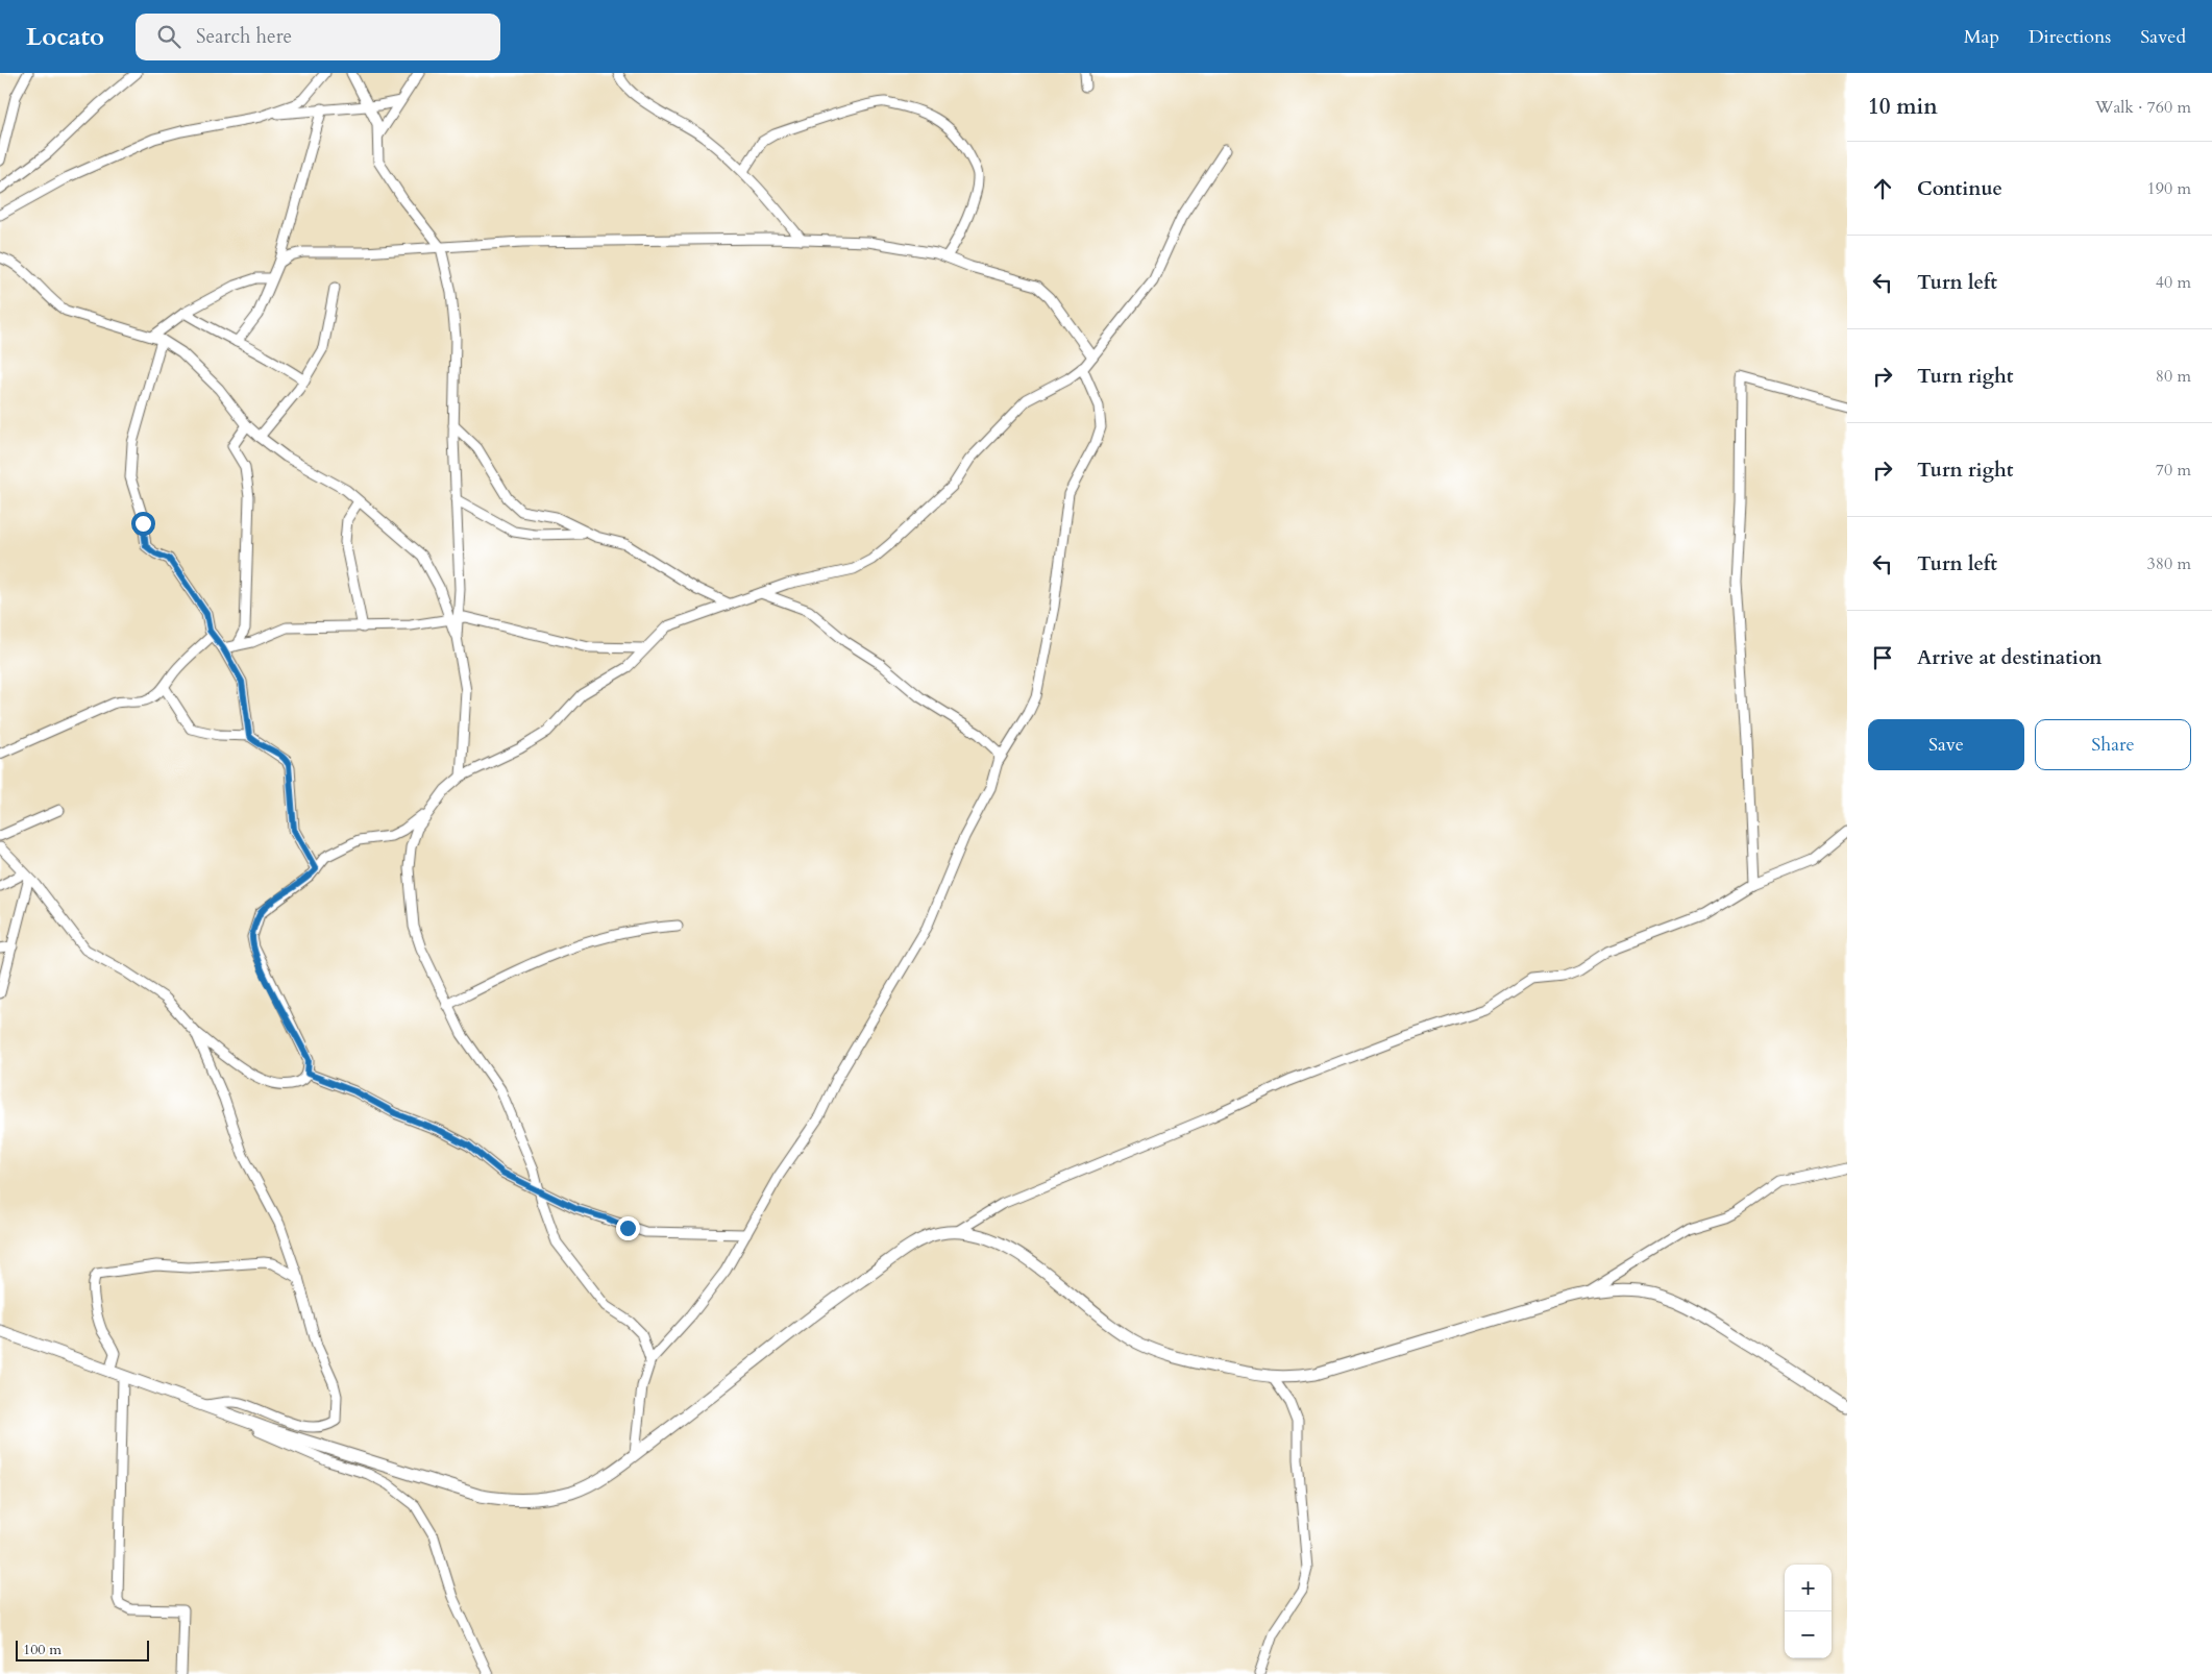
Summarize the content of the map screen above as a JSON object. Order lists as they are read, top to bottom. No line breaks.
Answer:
{"scale_bar":"100 m","page":{"header":"Locato","search":"Search here","nav":["Map","Directions","Saved"],"heading":["10 min","Walk · 760 m"],"list":[["Continue","190 m"],["Turn left","40 m"],["Turn right","80 m"],["Turn right","70 m"],["Turn left","380 m"],"Arrive at destination"],"buttons":["Save","Share"],"map_buttons":["+","−"],"scale":"100 m"}}
